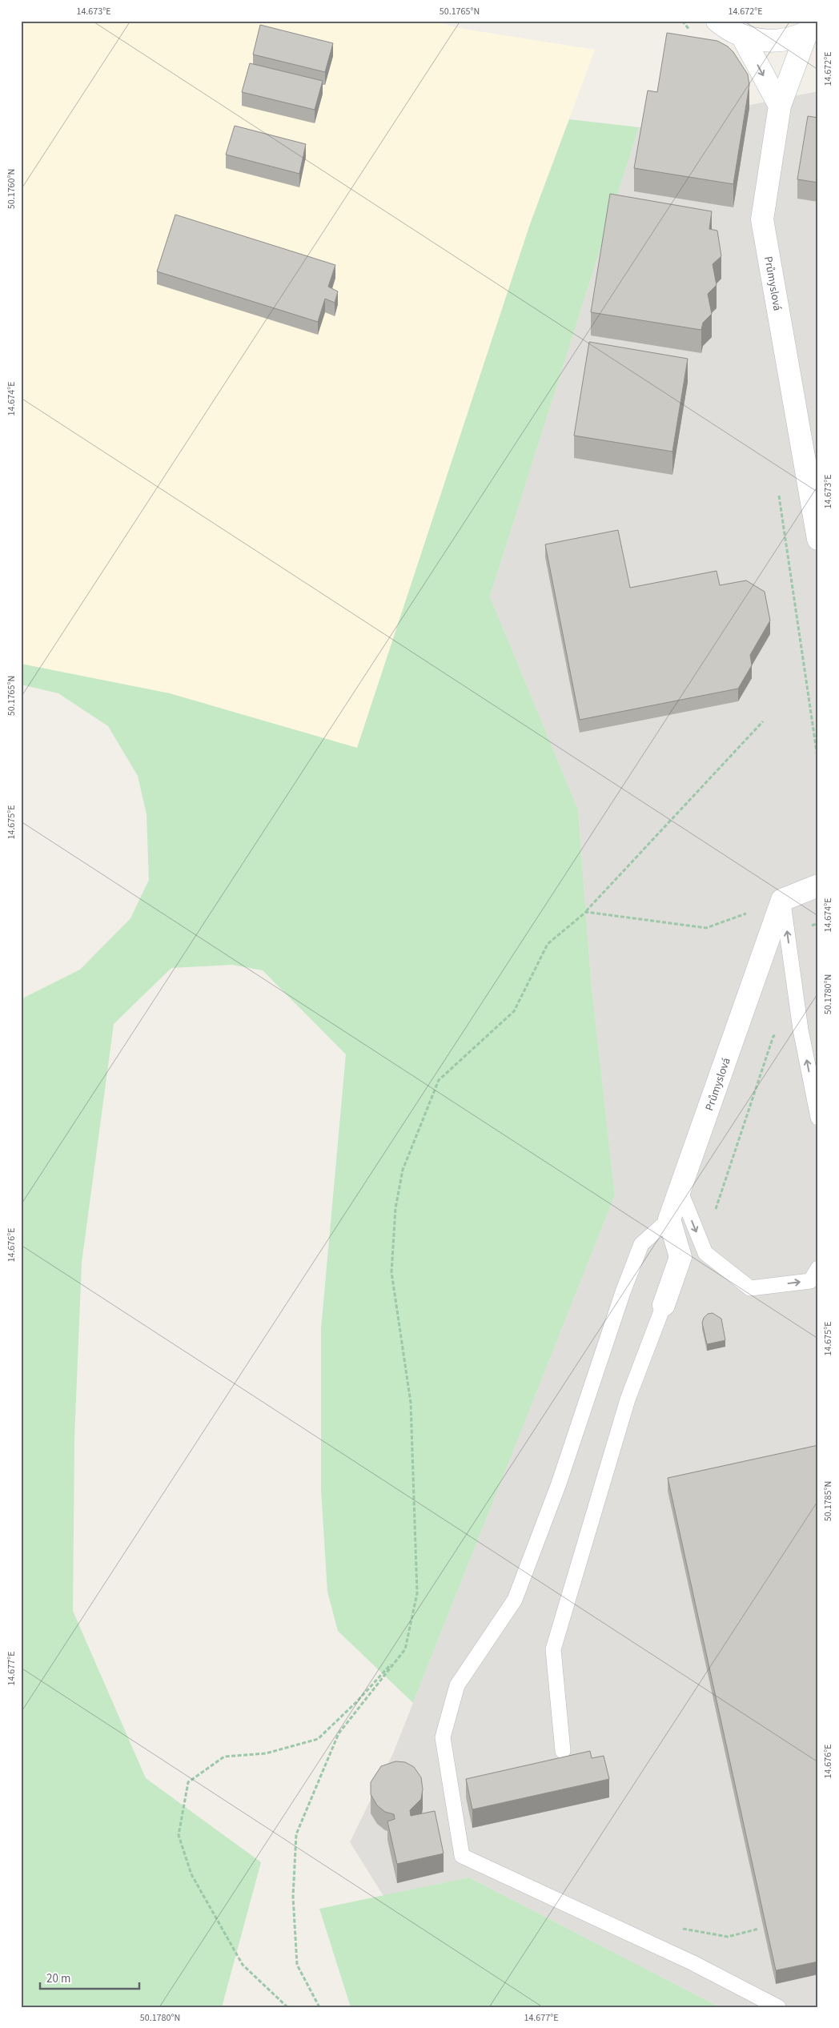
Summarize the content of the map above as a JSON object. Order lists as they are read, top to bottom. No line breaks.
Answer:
{"streets":{"street":["Průmyslová"]},"scale_bar":"20 m","coordinates":["14.673°E","50.1765°N","14.672°E","50.1760°N","14.674°E","14.675°E","50.1780°N","14.676°E","50.1785°N","14.677°E"]}
